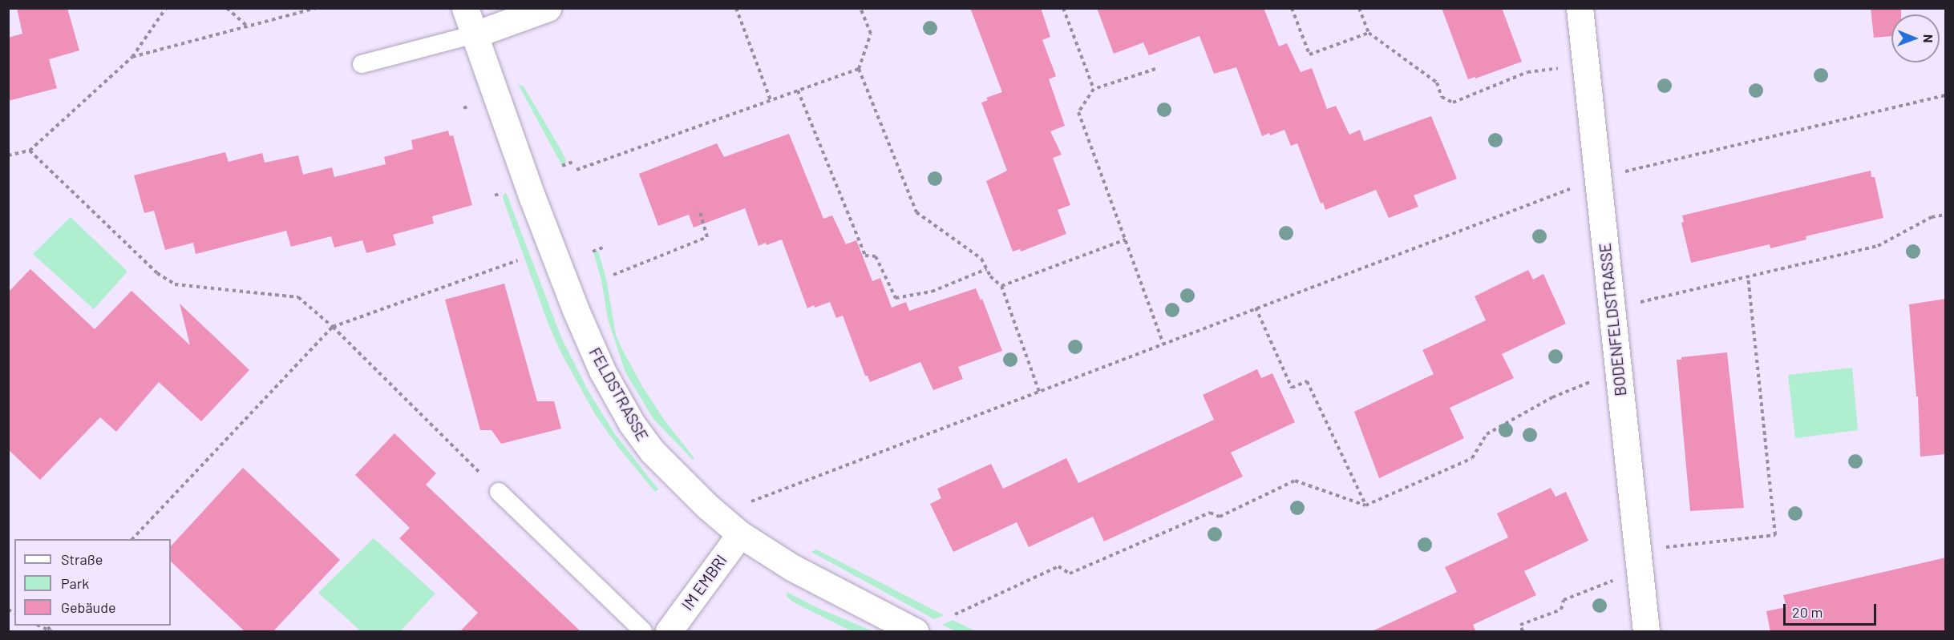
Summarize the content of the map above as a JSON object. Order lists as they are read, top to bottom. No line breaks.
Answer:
{"streets":{"street":["BODENFELDSTRASSE","FELDSTRASSE","IM EMBRI"]},"crossings":[["FELDSTRASSE","IM EMBRI"]],"legend":["Straße","Park","Gebäude"],"scale_bar":"20 m","north":"right"}
